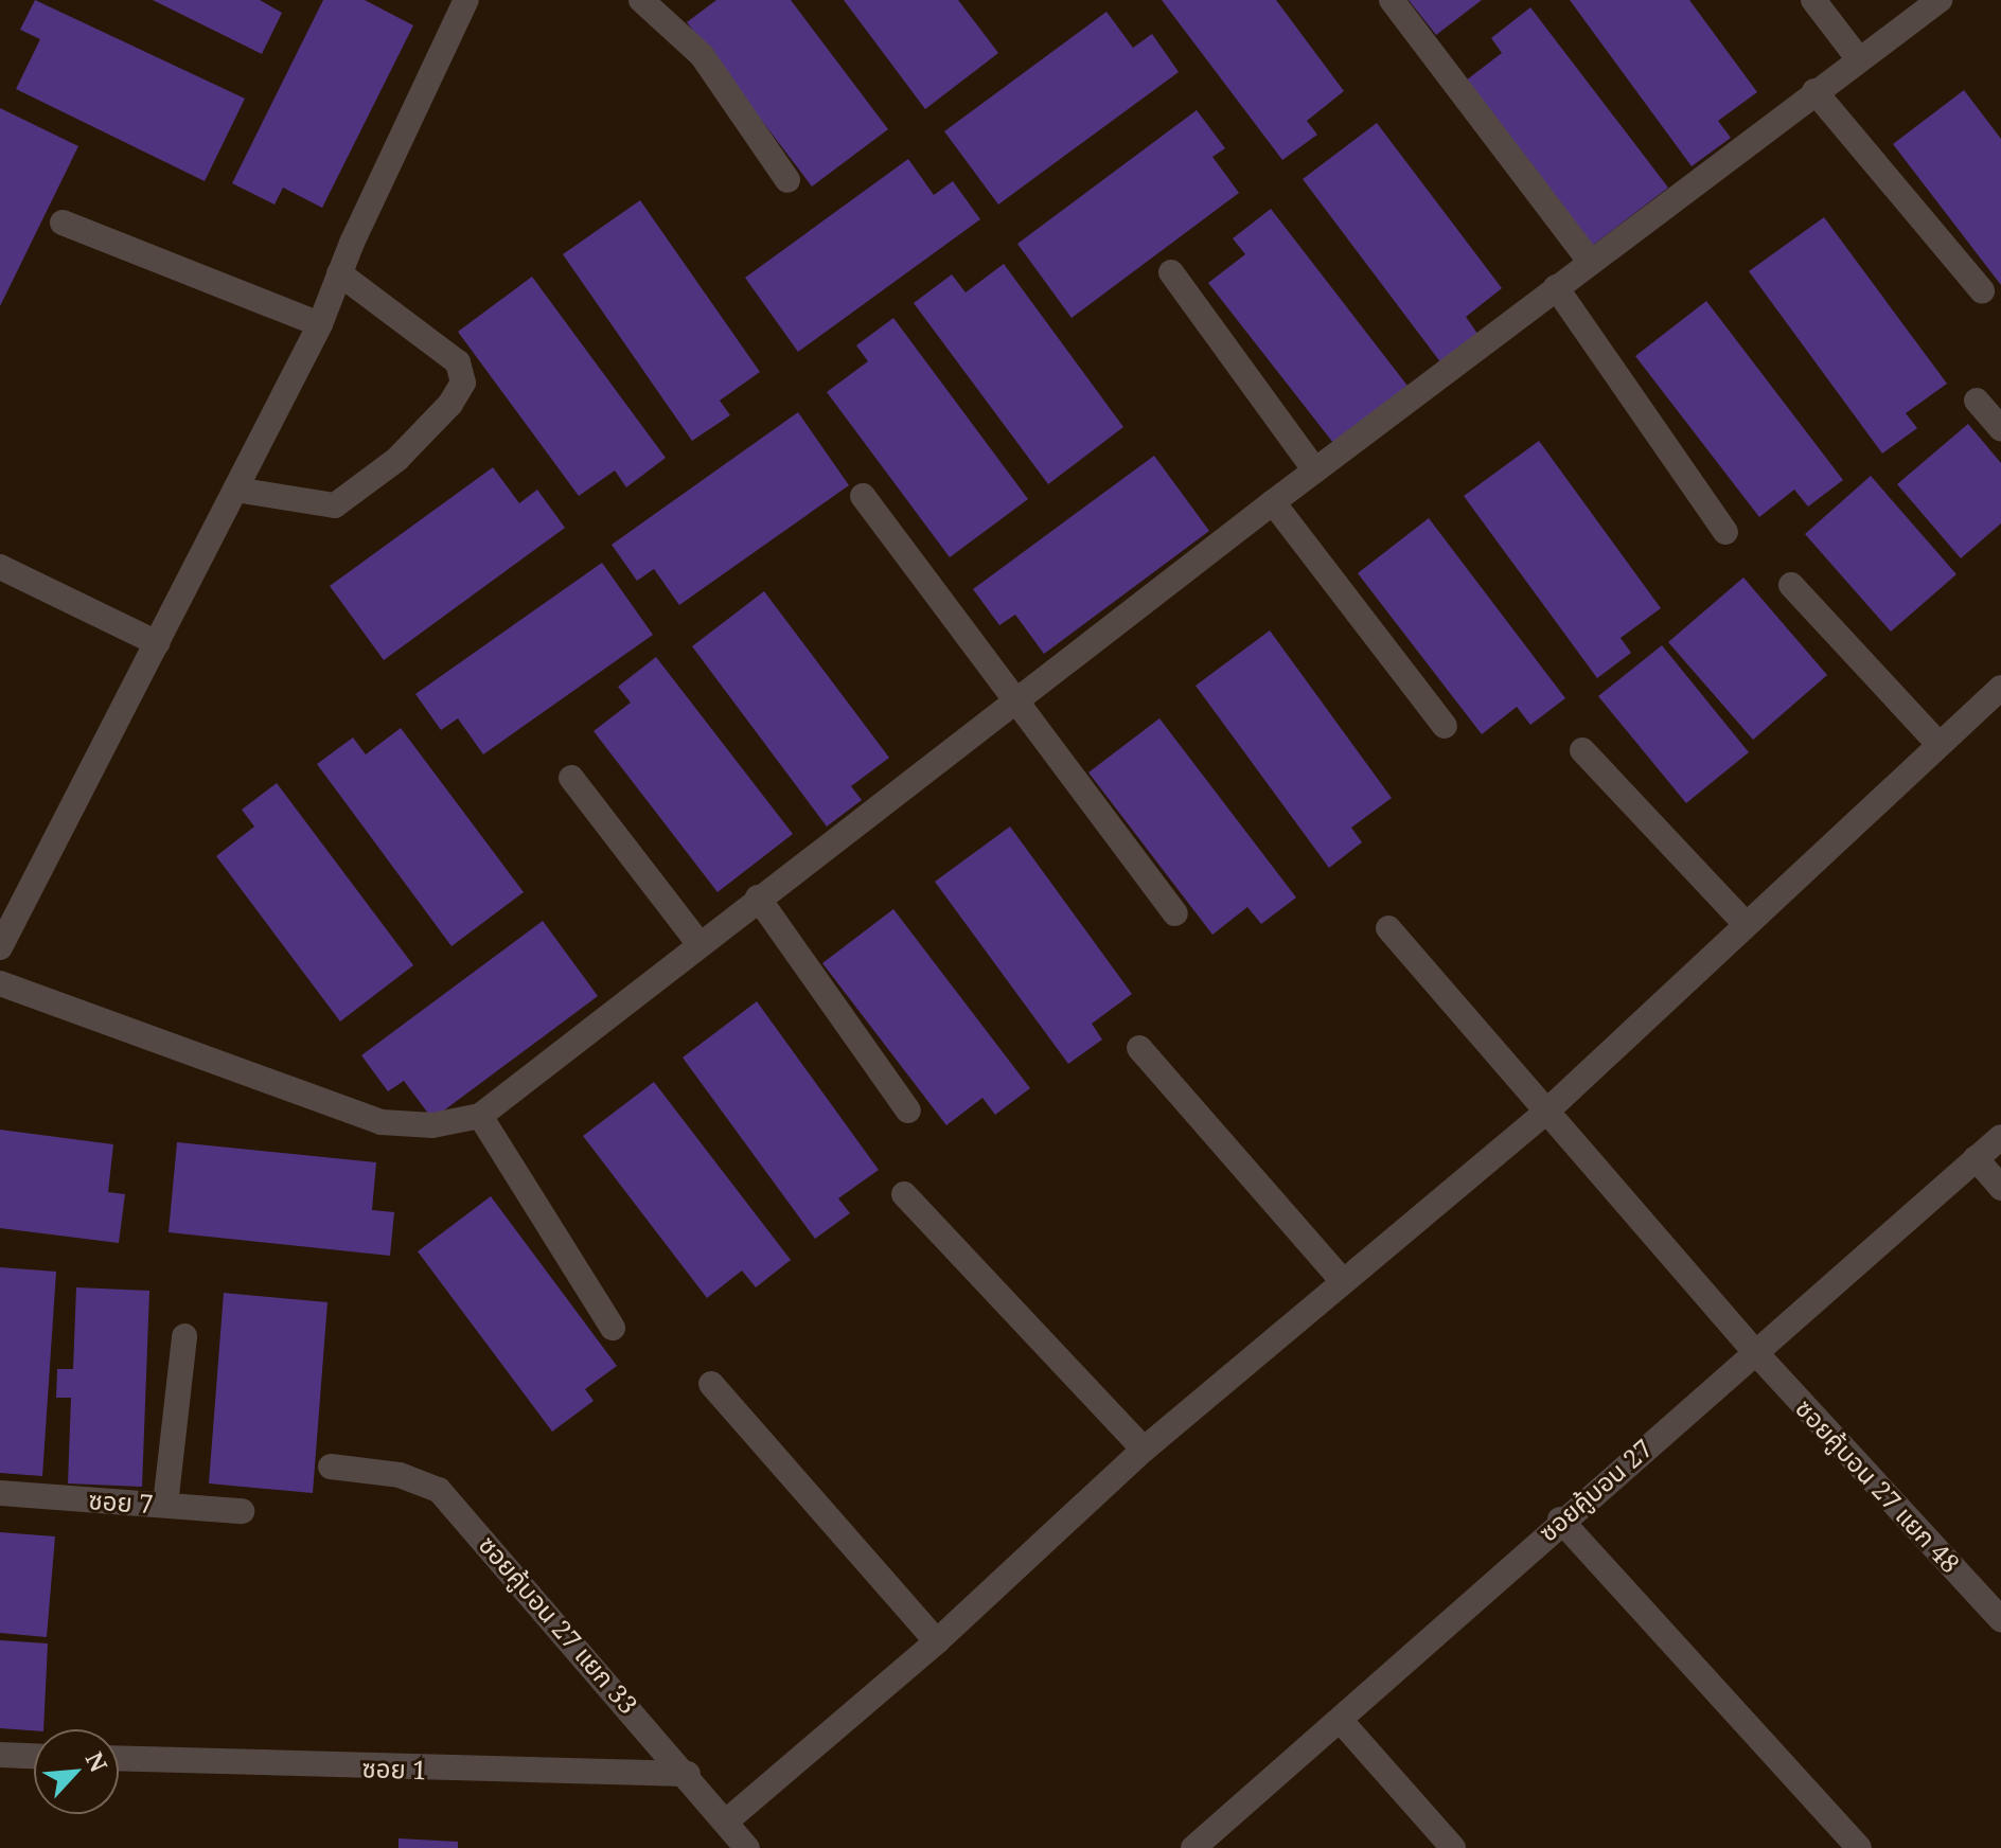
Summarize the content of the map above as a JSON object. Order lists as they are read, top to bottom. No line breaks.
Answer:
{"streets":{"street":["ซอยคู้บอน 27 แยก 48","ซอยคู้บอน 27","ซอย 7","ซอยคู้บอน 27 แยก 33","ซอย 1"]},"crossings":[["ซอยคู้บอน 27 แยก 48","ซอยคู้บอน 27"],["ซอยคู้บอน 27 แยก 33","ซอย 1"]],"north":"top right"}
